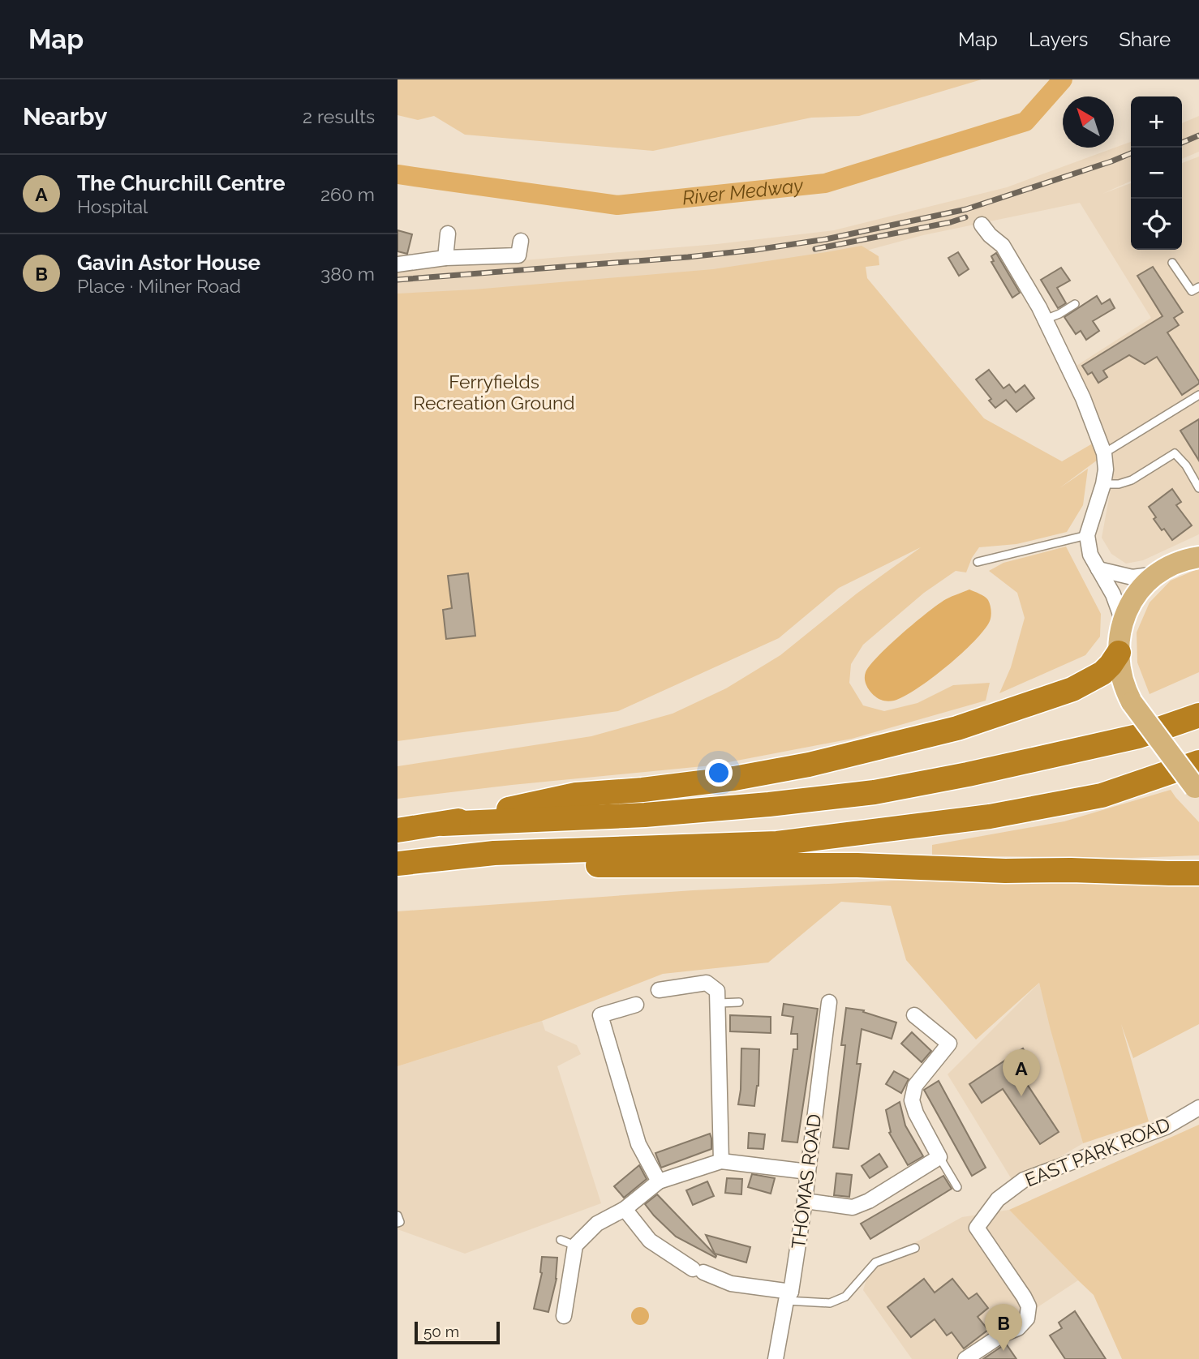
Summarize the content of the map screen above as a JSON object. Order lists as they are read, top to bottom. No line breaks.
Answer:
{"streets":{"street":["EAST PARK ROAD","THOMAS ROAD"]},"water":["River Medway"],"parks":["Ferryfields Recreation Ground"],"scale_bar":"50 m","north":"top left","page":{"header":"Map","nav":["Map","Layers","Share"],"heading":["Nearby","2 results"],"map_buttons":["+","−"],"list":[{"mark":"A","name":"The Churchill Centre","note":"Hospital","value":"260 m"},{"mark":"B","name":"Gavin Astor House","note":"Place · Milner Road","value":"380 m"}],"pins":["A","B"],"scale":"50 m"}}
